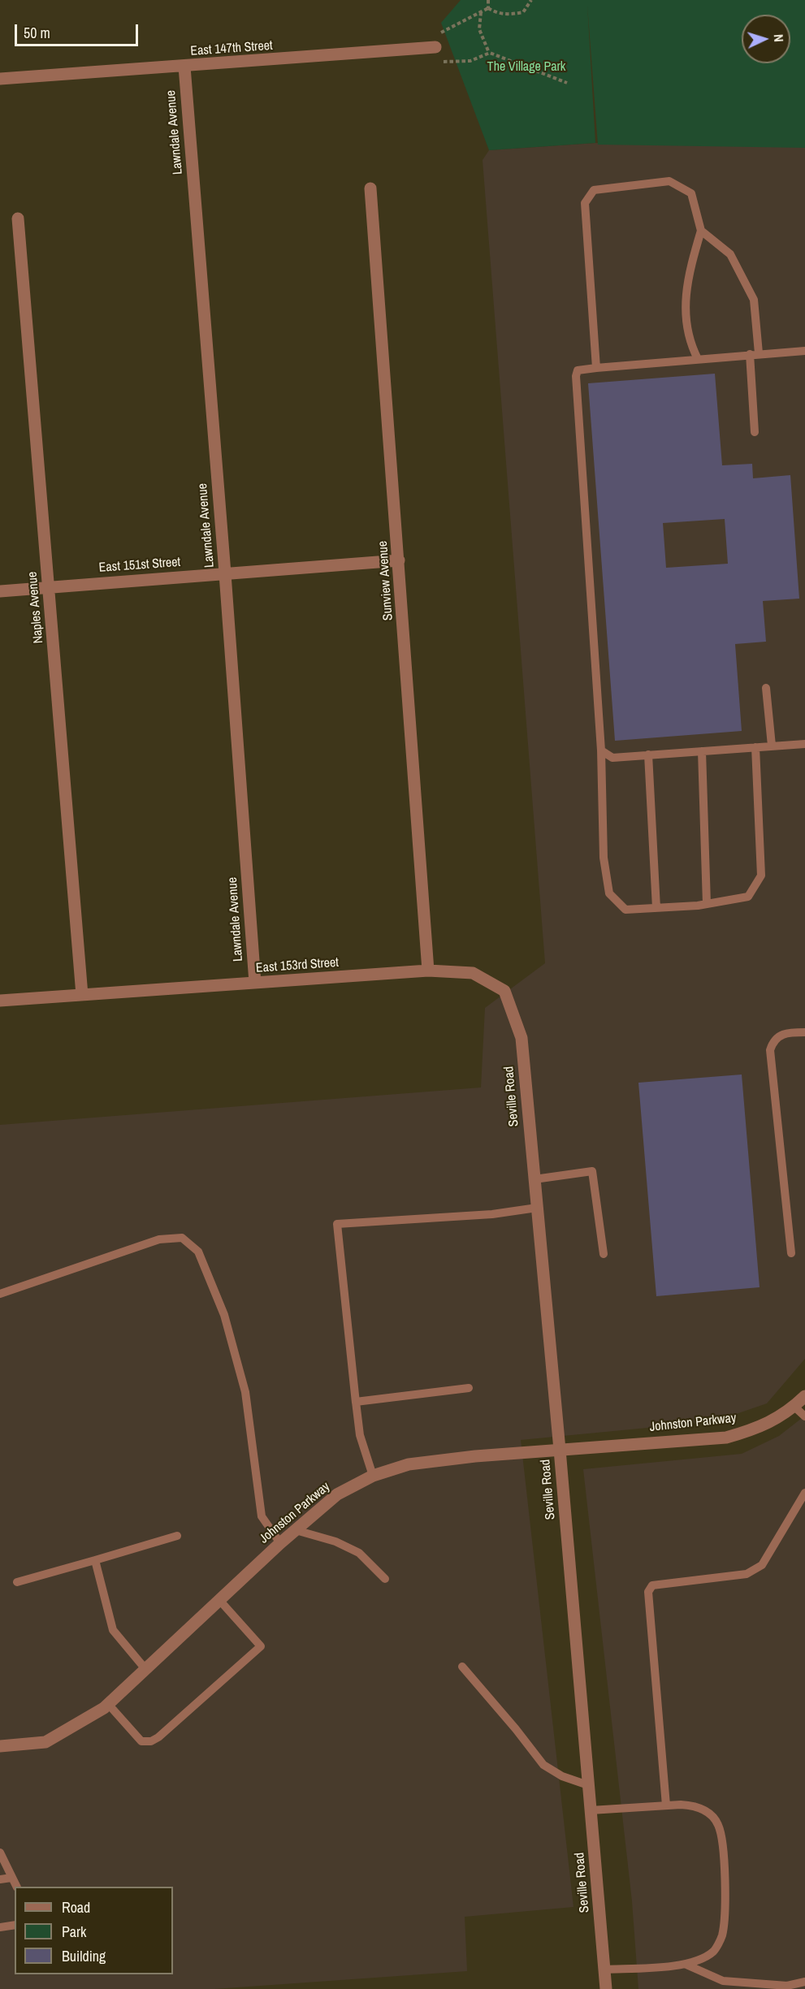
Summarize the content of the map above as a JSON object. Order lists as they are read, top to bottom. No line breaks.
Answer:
{"streets":{"street":["East 147th Street","Lawndale Avenue","East 151st Street","Sunview Avenue","Naples Avenue","East 153rd Street","Seville Road","Johnston Parkway"]},"crossings":[["East 147th Street","Lawndale Avenue"],["Lawndale Avenue","East 151st Street"],["Lawndale Avenue","East 153rd Street"],["East 151st Street","Sunview Avenue"],["East 151st Street","Naples Avenue"],["Sunview Avenue","East 153rd Street"],["Naples Avenue","East 153rd Street"],["East 153rd Street","Seville Road"],["Seville Road","Johnston Parkway"]],"parks":["The Village Park"],"legend":["Road","Park","Building"],"scale_bar":"50 m","north":"right"}
